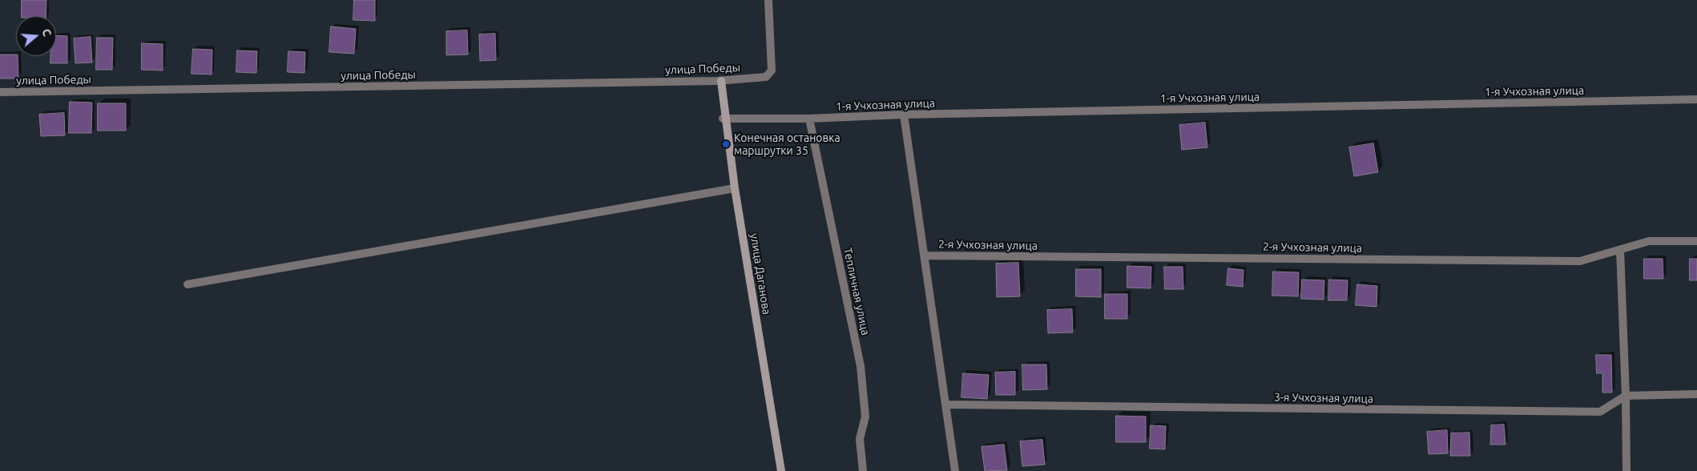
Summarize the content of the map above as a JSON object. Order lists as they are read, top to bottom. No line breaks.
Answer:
{"streets":{"main road":["улица Даганова"],"street":["улица Победы","1-я Учхозная улица","2-я Учхозная улица","Тепличная улица","3-я Учхозная улица"]},"crossings":[["улица Победы","улица Даганова"],["1-я Учхозная улица","улица Даганова"],["1-я Учхозная улица","Тепличная улица"]],"places":["Конечная остановка маршрутки 35"],"north":"right"}
